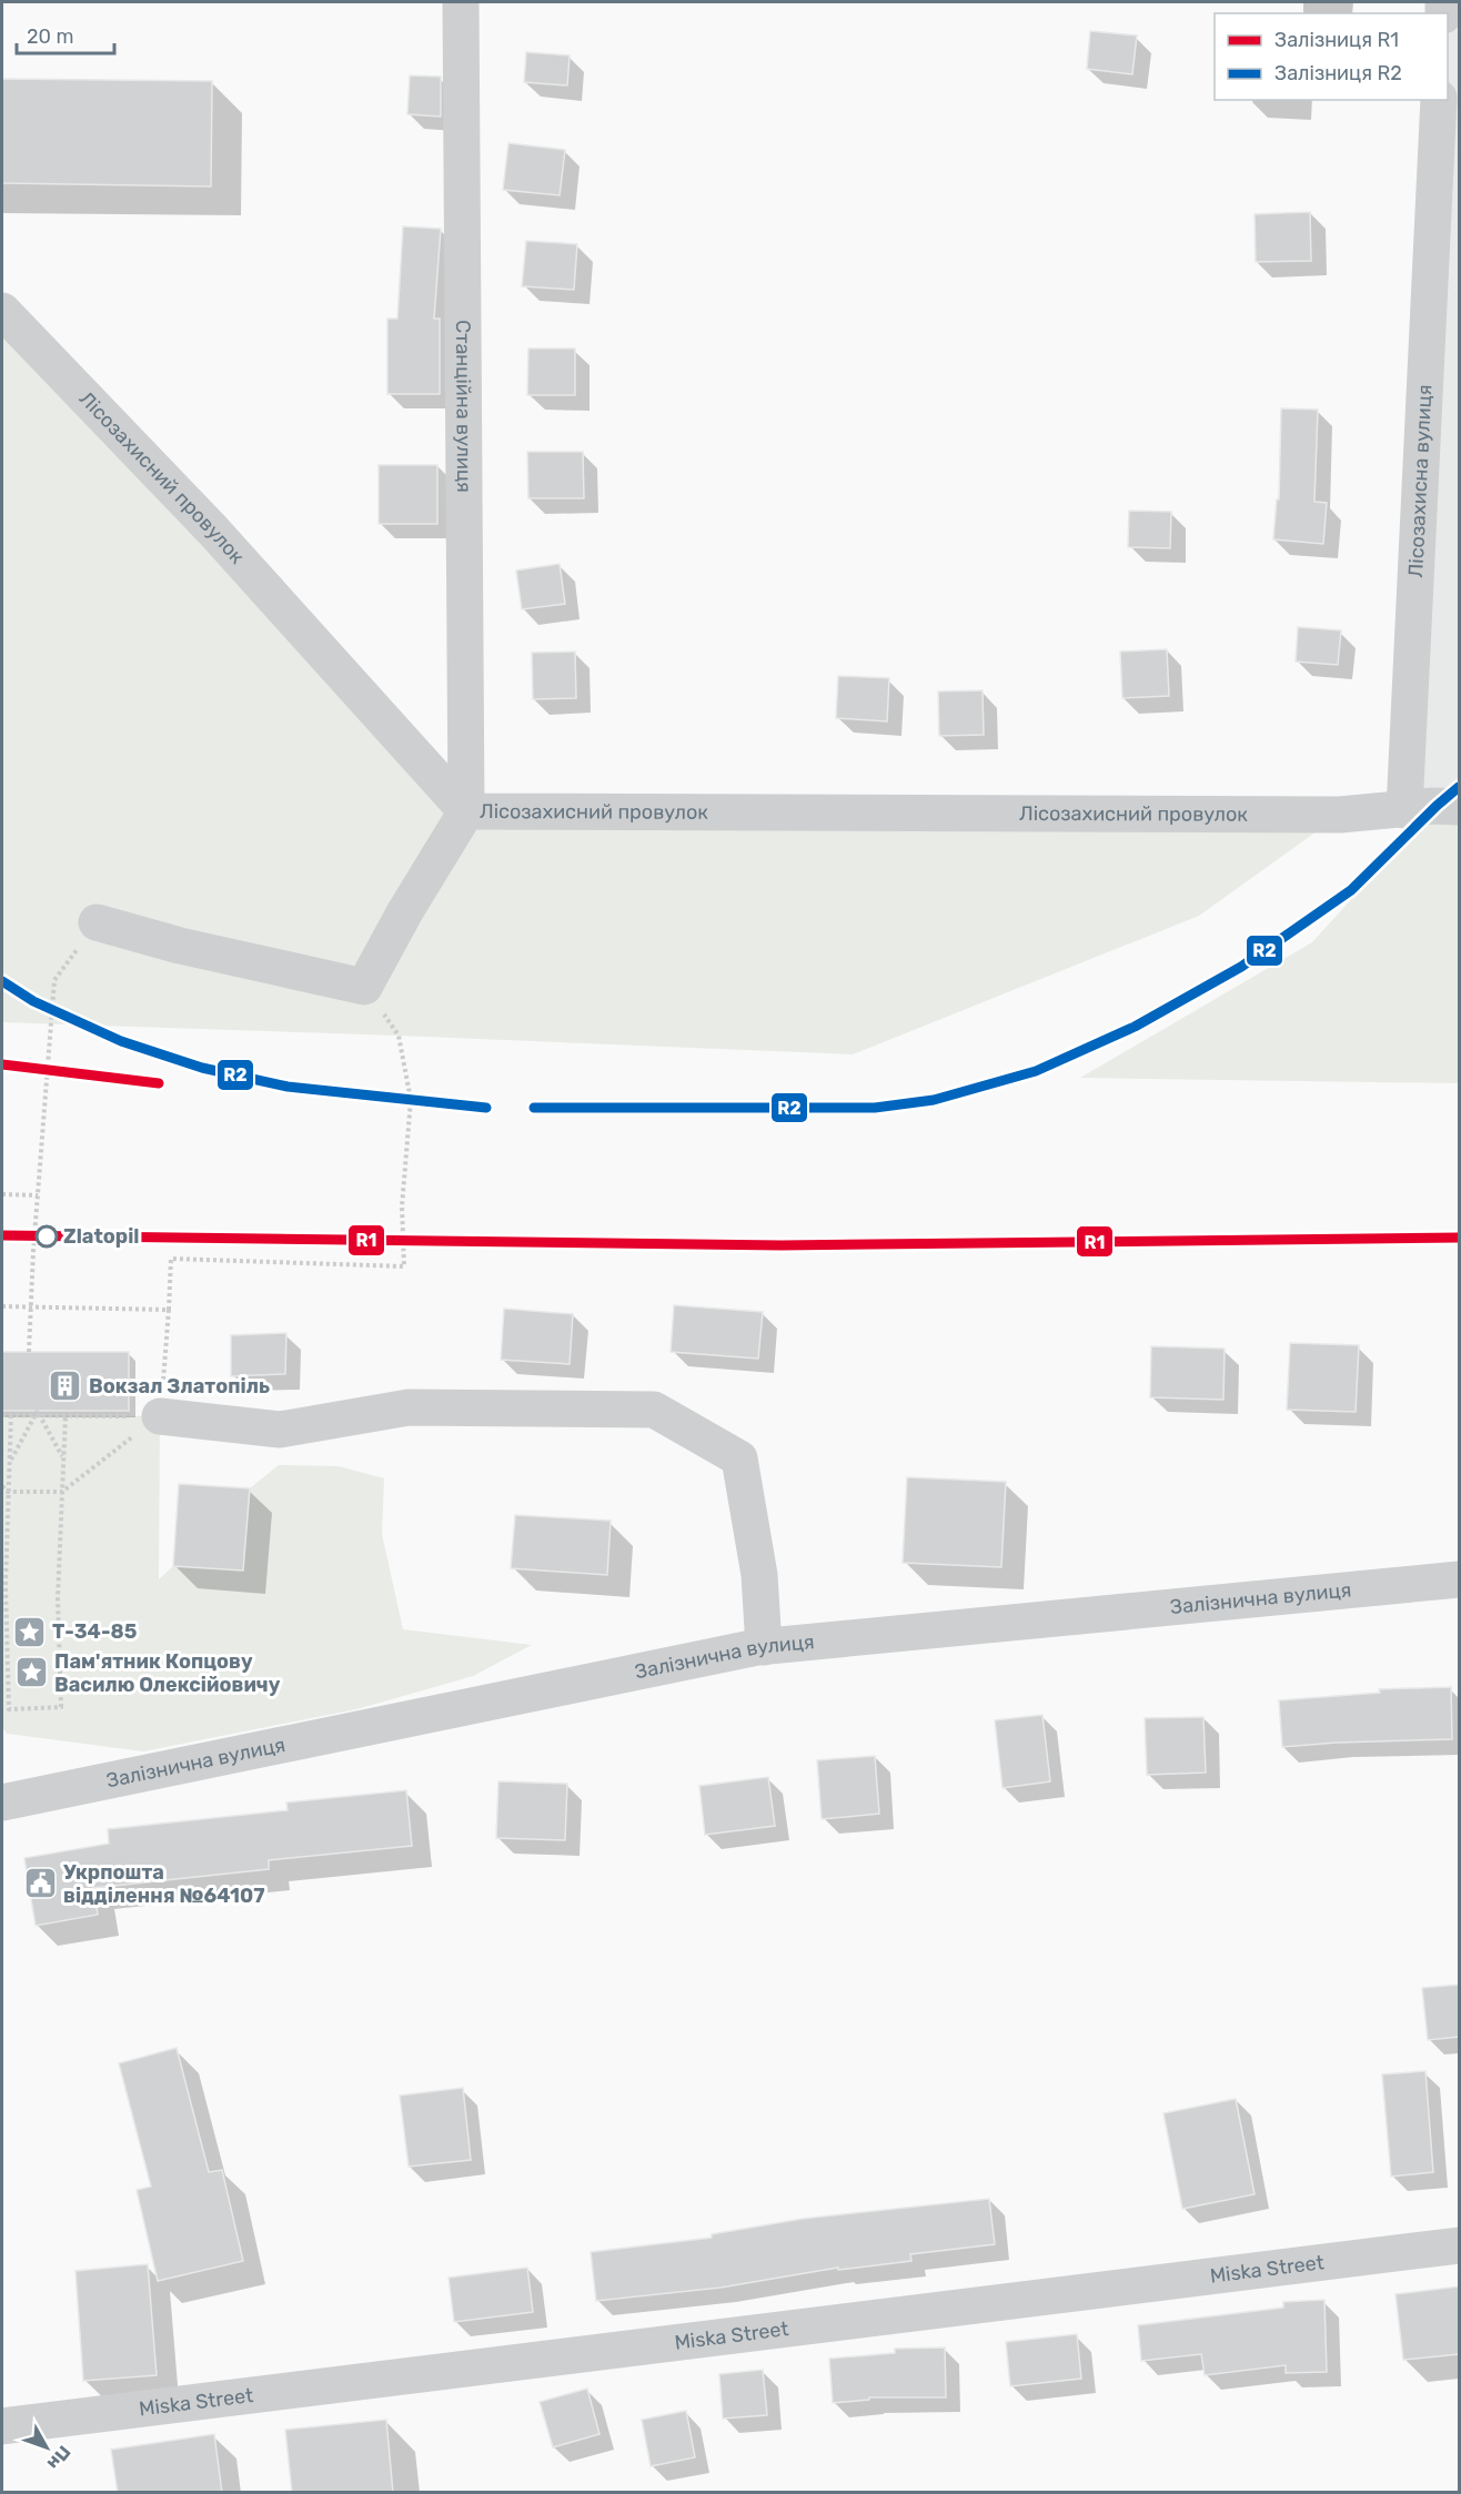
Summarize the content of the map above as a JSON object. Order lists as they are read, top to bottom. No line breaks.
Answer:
{"streets":{"street":["Станційна вулиця","Лісозахисний провулок","Лісозахисна вулиця","Залізнична вулиця","Miska Street"]},"crossings":[["Станційна вулиця","Лісозахисний провулок"],["Лісозахисний провулок","Лісозахисна вулиця"]],"places":{"other":["Zlatopil"],"building":["Вокзал Златопіль"],"place":["Т-34-85","Пам'ятник Копцову Василю Олексійовичу"],"public building":["Укрпошта відділення №64107"]},"lines":["rail line R2","rail line R1"],"legend":["Залізниця R1","Залізниця R2"],"scale_bar":"20 m","north":"bottom right"}
